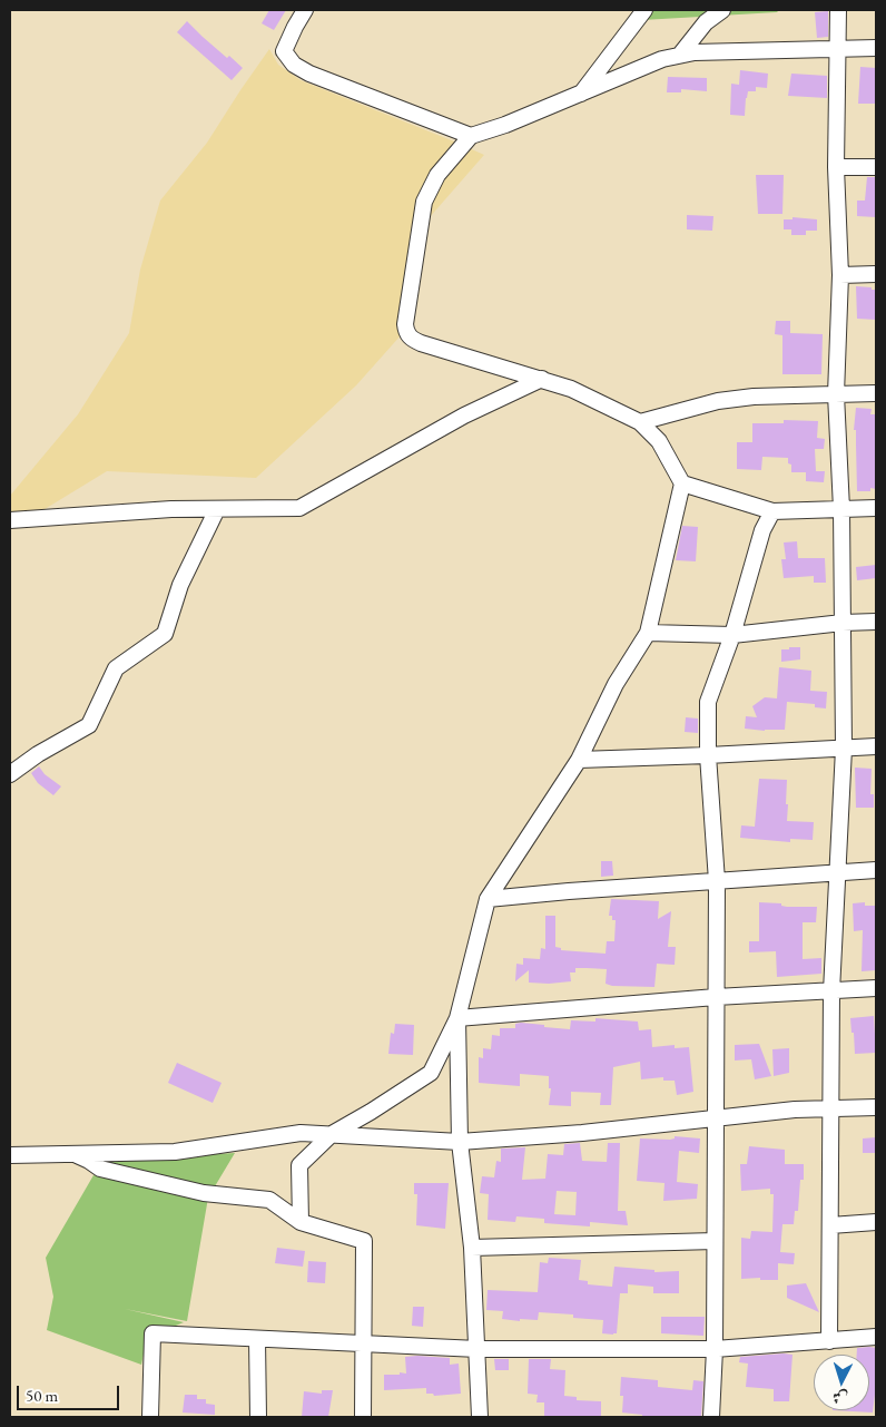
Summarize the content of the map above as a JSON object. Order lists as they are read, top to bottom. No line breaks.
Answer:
{"scale_bar":"50 m","north":"bottom"}
